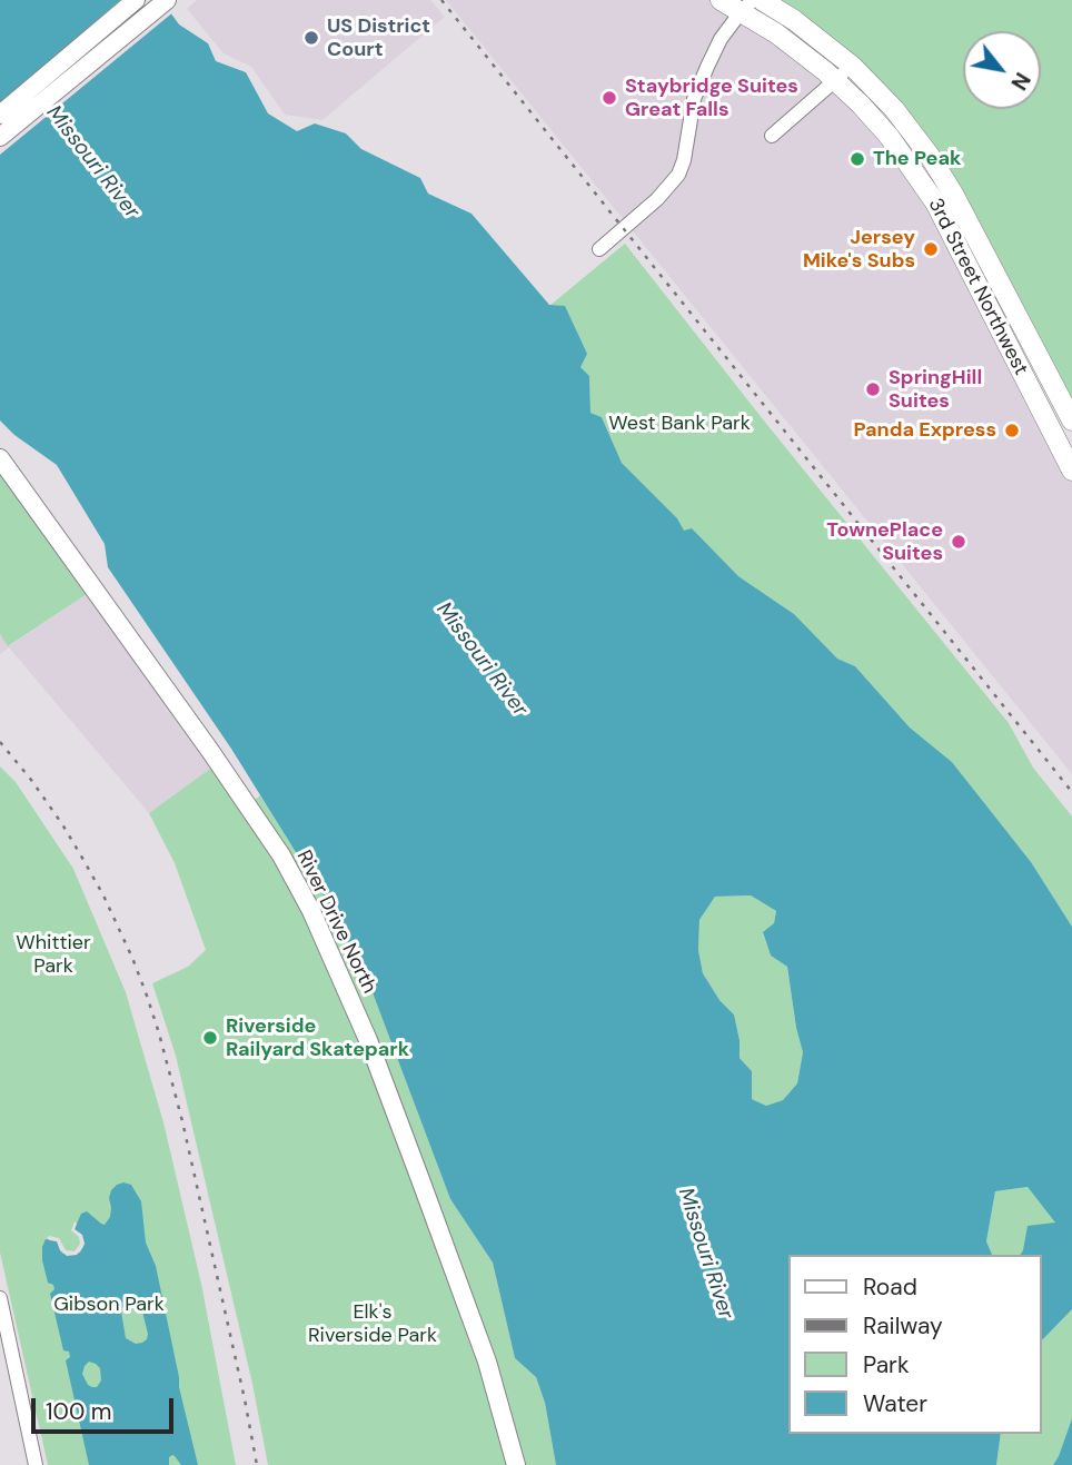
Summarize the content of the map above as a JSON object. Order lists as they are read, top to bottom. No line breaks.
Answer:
{"streets":{"highway":["3rd Street Northwest"],"main road":["River Drive North"]},"water":["Missouri River"],"parks":["West Bank Park","Whittier Park","Gibson Park","Elk's Riverside Park"],"places":["US District Court","Staybridge Suites Great Falls","The Peak","Jersey Mike's Subs","SpringHill Suites","Panda Express","TownePlace Suites","Riverside Railyard Skatepark"],"legend":["Road","Railway","Park","Water"],"scale_bar":"100 m","north":"bottom right"}
